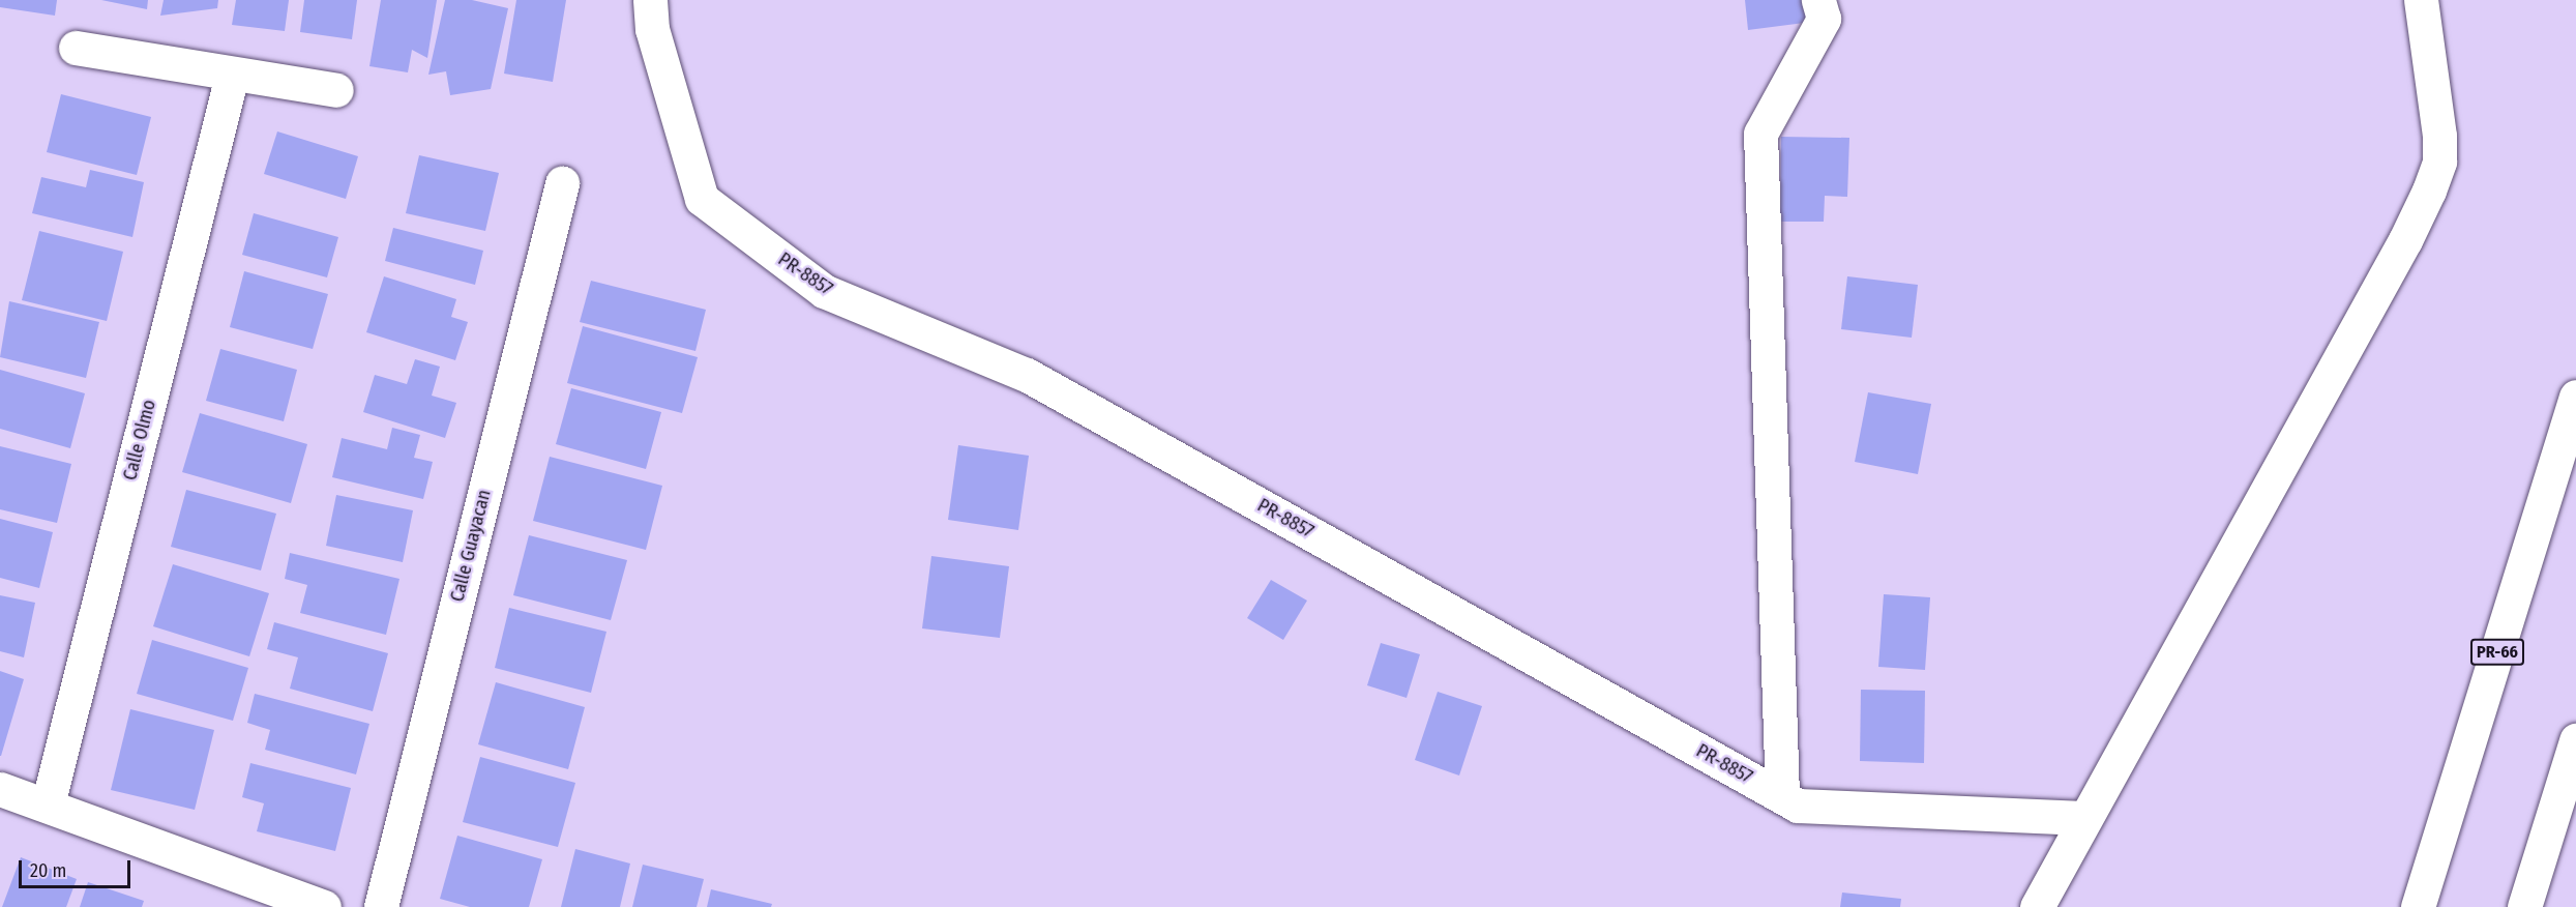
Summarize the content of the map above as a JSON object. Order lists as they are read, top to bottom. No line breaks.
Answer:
{"streets":{"main road":["PR-8857","Calle Olmo","Calle Guayacan","PR-66"]},"scale_bar":"20 m"}
